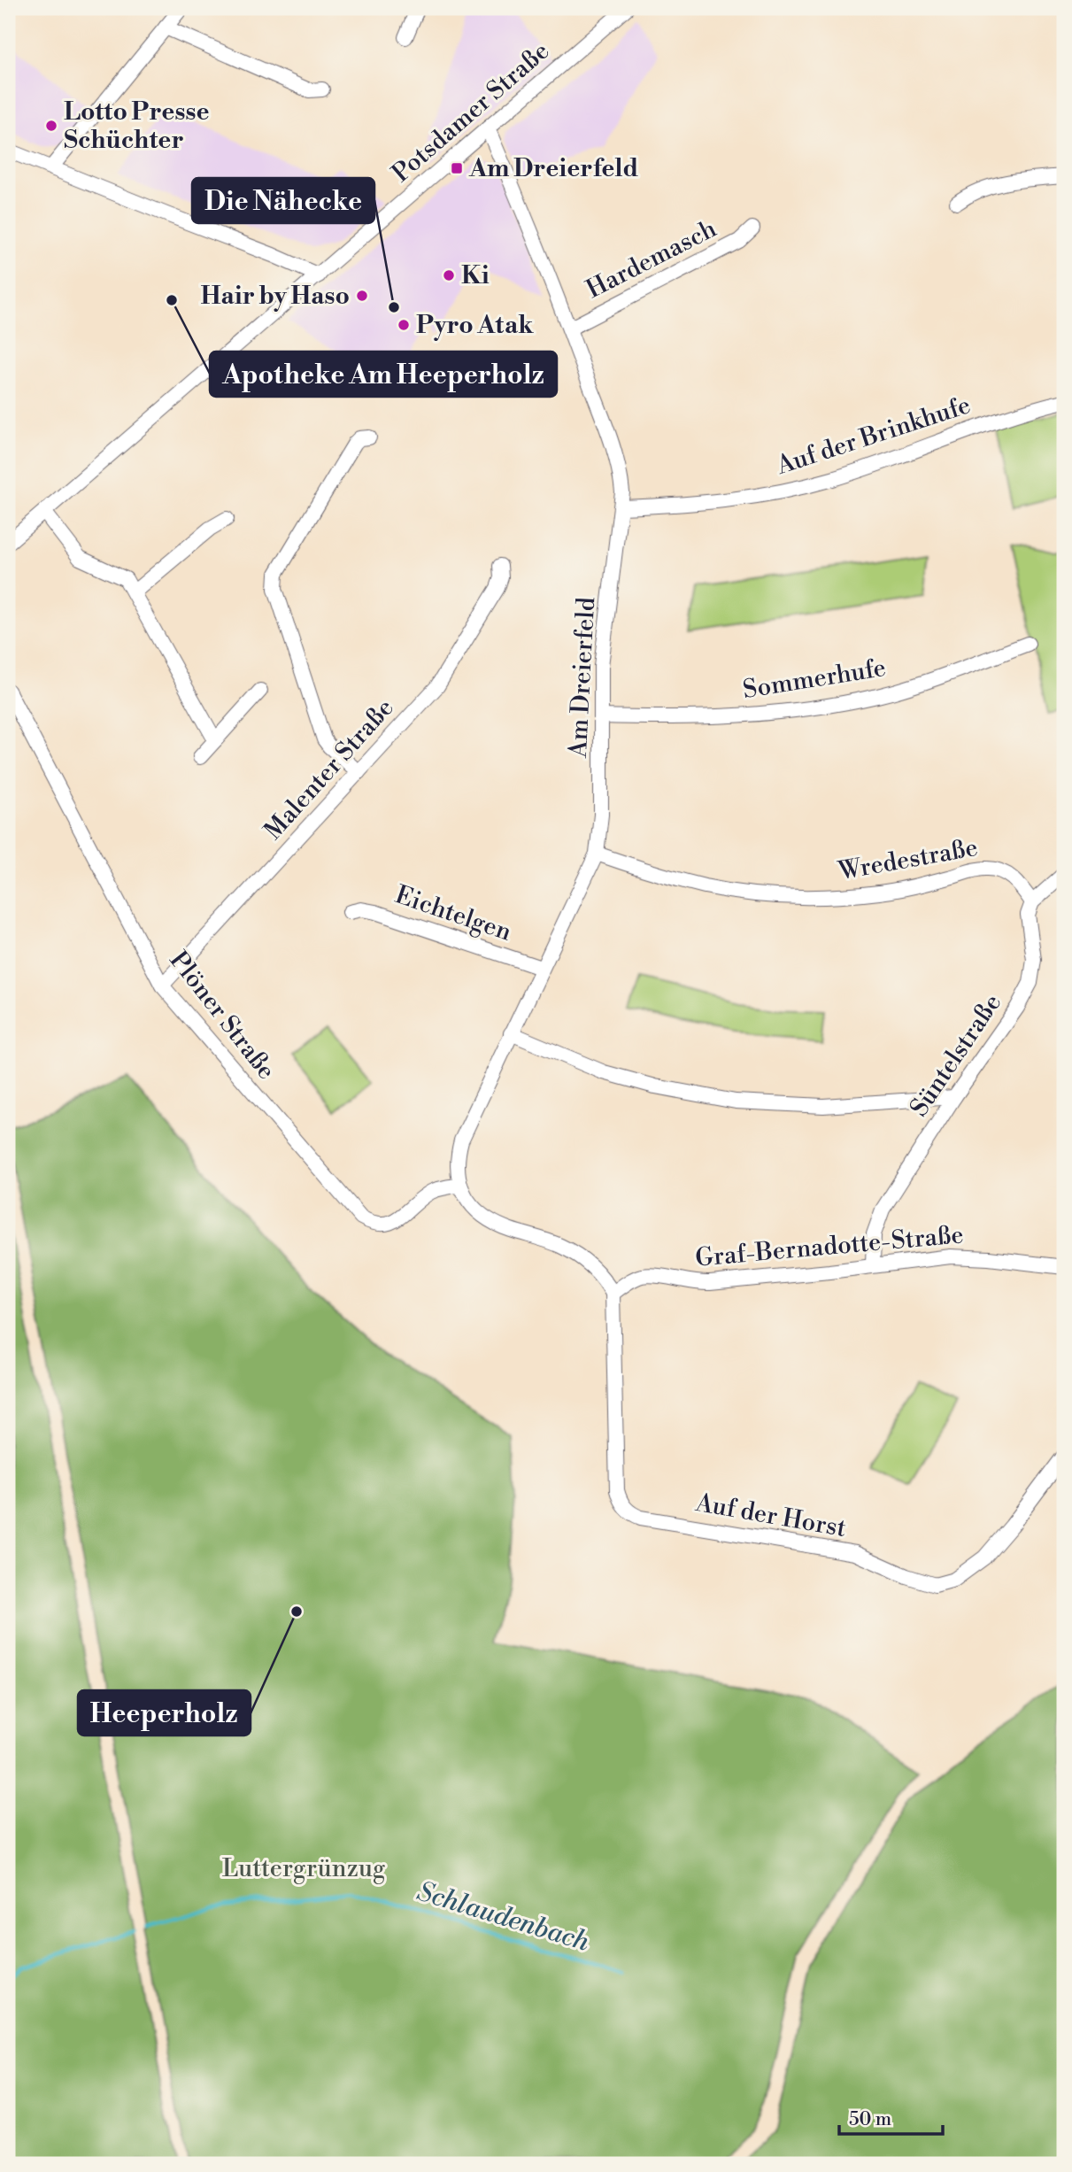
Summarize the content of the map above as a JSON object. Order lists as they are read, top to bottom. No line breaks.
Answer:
{"streets":{"street":["Potsdamer Straße","Hardemasch","Auf der Brinkhufe","Am Dreierfeld","Sommerhufe","Malenter Straße","Wredestraße","Eichtelgen","Plöner Straße","Süntelstraße","Graf-Bernadotte-Straße","Auf der Horst"]},"crossings":[["Potsdamer Straße","Am Dreierfeld"],["Hardemasch","Am Dreierfeld"],["Auf der Brinkhufe","Am Dreierfeld"],["Am Dreierfeld","Sommerhufe"],["Am Dreierfeld","Wredestraße"],["Am Dreierfeld","Eichtelgen"],["Am Dreierfeld","Plöner Straße"],["Malenter Straße","Plöner Straße"],["Wredestraße","Süntelstraße"],["Süntelstraße","Graf-Bernadotte-Straße"],["Graf-Bernadotte-Straße","Auf der Horst"]],"water":["Schlaudenbach"],"parks":["Luttergrünzug"],"places":{"other":["Lotto Presse Schüchter","Ki","Hair by Haso","Apotheke Am Heeperholz","Die Nähecke","Pyro Atak","Heeperholz"],"transit":["Am Dreierfeld"]},"scale_bar":"50 m"}
